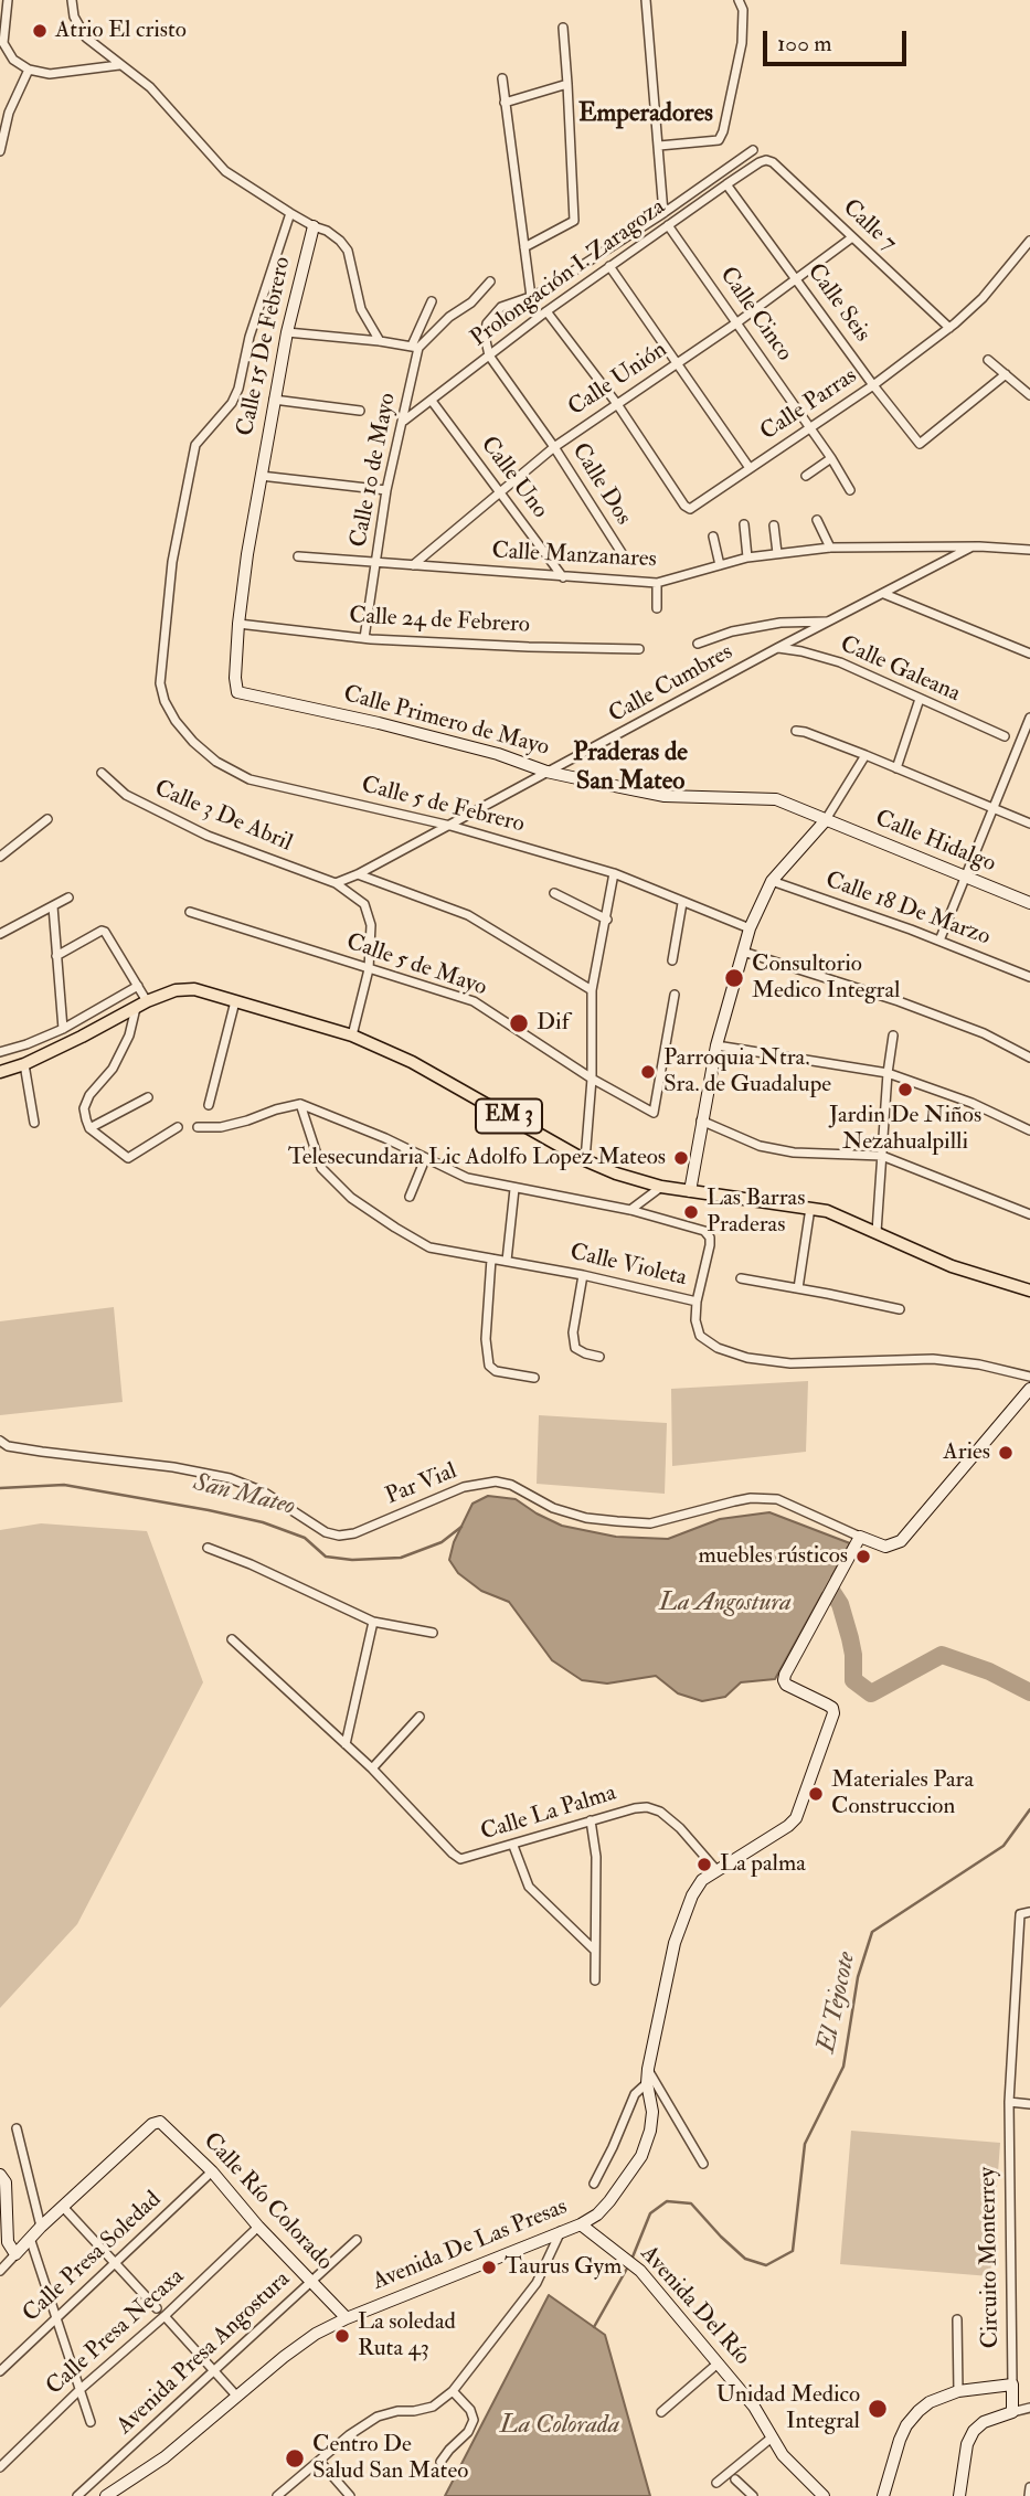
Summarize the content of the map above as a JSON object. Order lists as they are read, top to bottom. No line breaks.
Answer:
{"streets":{"main road":["EM 3"],"street":["Calle 7","Prolongación I. Zaragoza","Calle Seis","Calle Cinco","Calle 15 De Febrero","Calle Unión","Calle Parras","Calle 10 de Mayo","Calle Uno","Calle Dos","Calle Manzanares","Calle 24 de Febrero","Calle Galeana","Calle Cumbres","Calle Primero de Mayo","Calle 5 de Febrero","Calle 3 De Abril","Calle Hidalgo","Calle 18 De Marzo","Calle 5 de Mayo","Calle Violeta","Par Vial","Calle La Palma","Calle Río Colorado","Avenida De Las Presas","Calle Presa Soledad","Circuito Monterrey","Avenida Del Río","Calle Presa Necaxa","Avenida Presa Angostura"]},"crossings":[["Calle 7","Prolongación I. Zaragoza"],["Calle 7","Calle Unión"],["Calle 7","Calle Parras"],["Prolongación I. Zaragoza","Calle Seis"],["Prolongación I. Zaragoza","Calle Cinco"],["Prolongación I. Zaragoza","Calle 10 de Mayo"],["Prolongación I. Zaragoza","Calle Uno"],["Prolongación I. Zaragoza","Calle Dos"],["Calle Seis","Calle Unión"],["Calle Seis","Calle Parras"],["Calle Cinco","Calle Unión"],["Calle Cinco","Calle Parras"],["Calle 15 De Febrero","Calle 24 de Febrero"],["Calle 15 De Febrero","Calle Primero de Mayo"],["Calle Unión","Calle Parras"],["Calle Unión","Calle Uno"],["Calle Unión","Calle Dos"],["Calle Unión","Calle Manzanares"],["Calle 10 de Mayo","Calle Manzanares"],["Calle 10 de Mayo","Calle 24 de Febrero"],["Calle Uno","Calle Manzanares"],["Calle Manzanares","Calle Cumbres"],["Calle Galeana","Calle Cumbres"],["Calle Cumbres","Calle Primero de Mayo"],["Calle Cumbres","Calle 5 de Febrero"],["Calle Cumbres","Calle 3 De Abril"],["Calle Primero de Mayo","Calle Hidalgo"],["Par Vial","Avenida De Las Presas"],["Calle La Palma","Avenida De Las Presas"],["Calle Río Colorado","Avenida De Las Presas"],["Calle Río Colorado","Calle Presa Soledad"],["Calle Río Colorado","Calle Presa Necaxa"],["Calle Río Colorado","Avenida Presa Angostura"],["Avenida De Las Presas","Avenida Del Río"]],"districts":["Emperadores","Praderas de San Mateo"],"water":["San Mateo","La Angostura","El Tejocote","La Colorada"],"places":["Atrio El cristo","Consultorio Medico Integral","Dif","Parroquia Ntra. Sra. de Guadalupe","Jardin De Niños Nezahualpilli","Telesecundaria Lic Adolfo Lopez Mateos","Las Barras Praderas","Aries","muebles rústicos","Materiales Para Construccion","La palma","Taurus Gym","La soledad Ruta 43","Unidad Medico Integral","Centro De Salud San Mateo"],"scale_bar":"100 m"}
